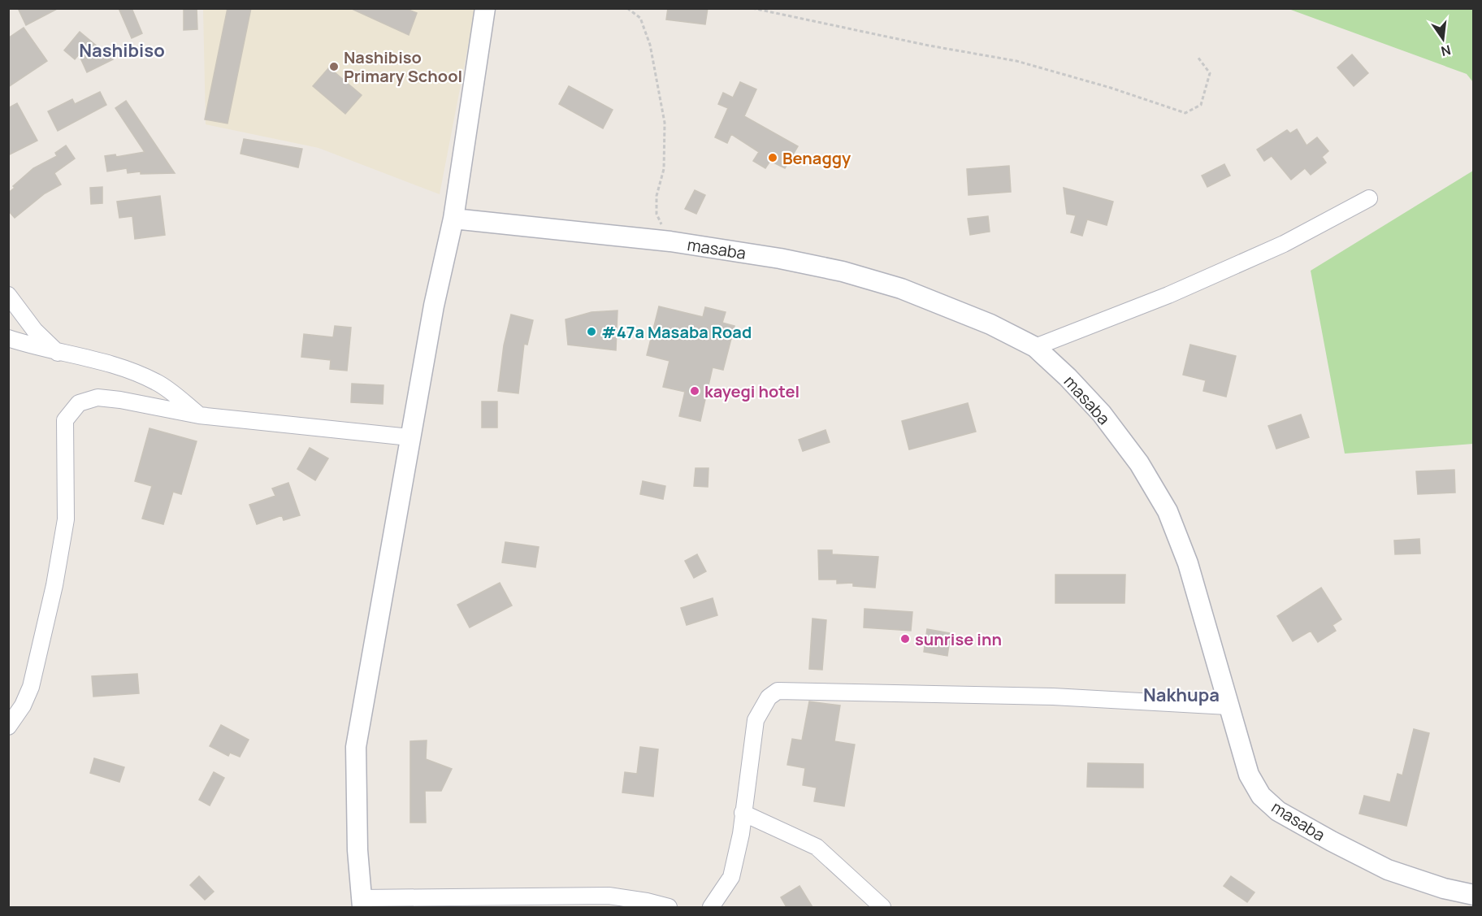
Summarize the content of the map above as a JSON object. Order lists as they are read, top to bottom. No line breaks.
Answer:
{"streets":{"street":["masaba"]},"districts":["Nashibiso","Nakhupa"],"places":["Nashibiso Primary School","Benaggy","#47a Masaba Road","kayegi hotel","sunrise inn"],"north":"bottom"}
